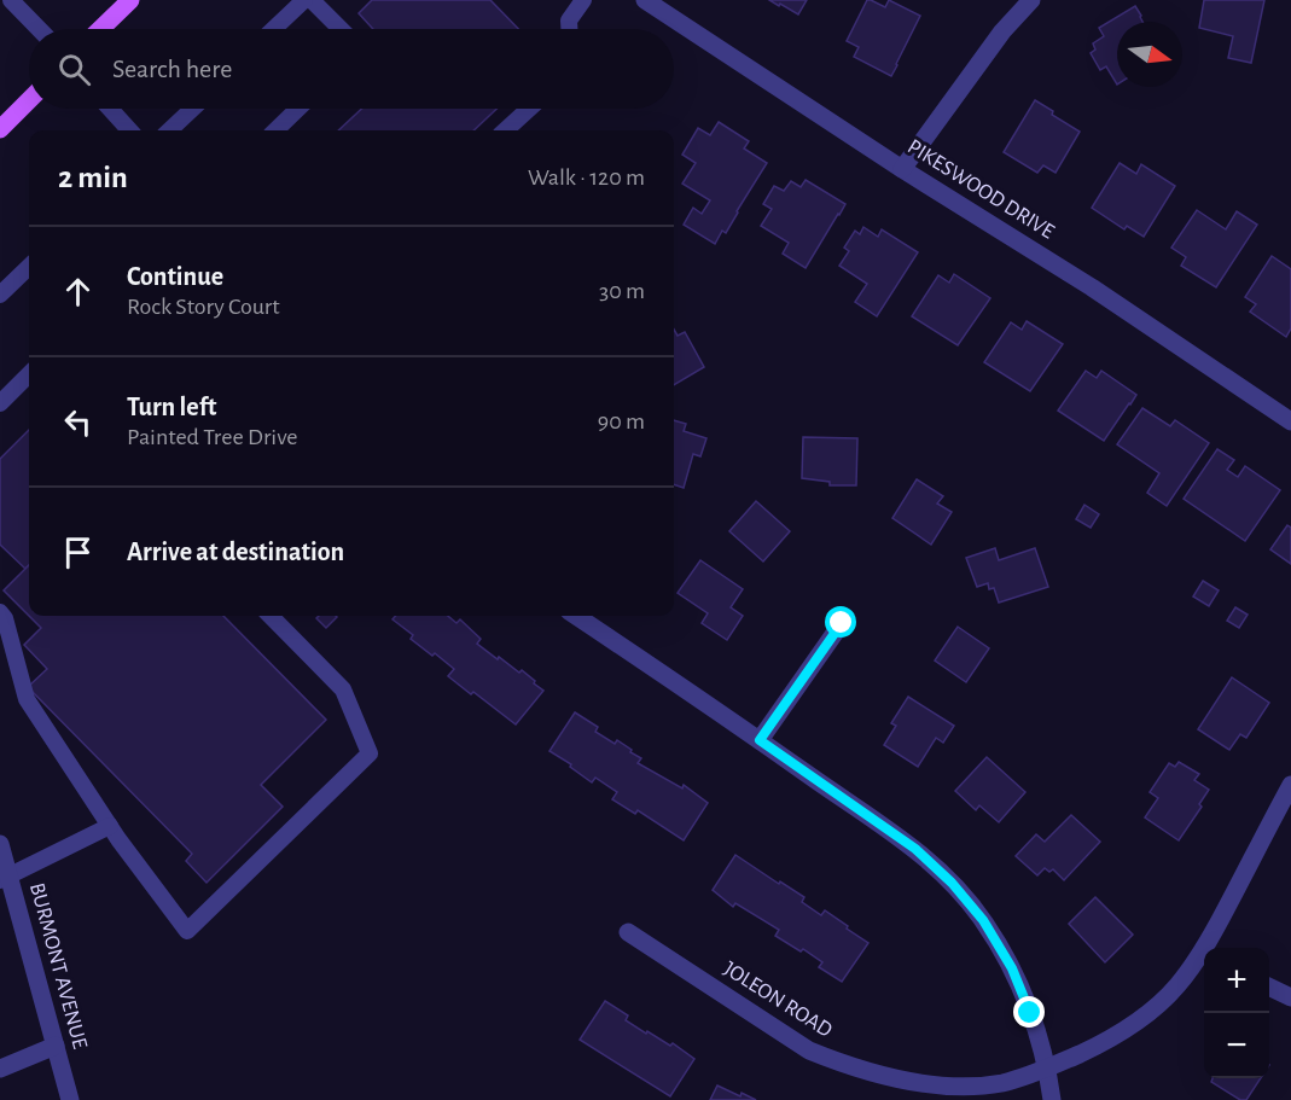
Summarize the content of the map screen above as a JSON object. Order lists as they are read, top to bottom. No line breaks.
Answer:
{"streets":{"street":["PIKESWOOD DRIVE","BURMONT AVENUE","JOLEON ROAD"]},"north":"right","page":{"search":"Search here","heading":["2 min","Walk · 120 m"],"list":[["Continue","Rock Story Court","30 m"],["Turn left","Painted Tree Drive","90 m"],"Arrive at destination"],"map_buttons":["+","−"]}}
